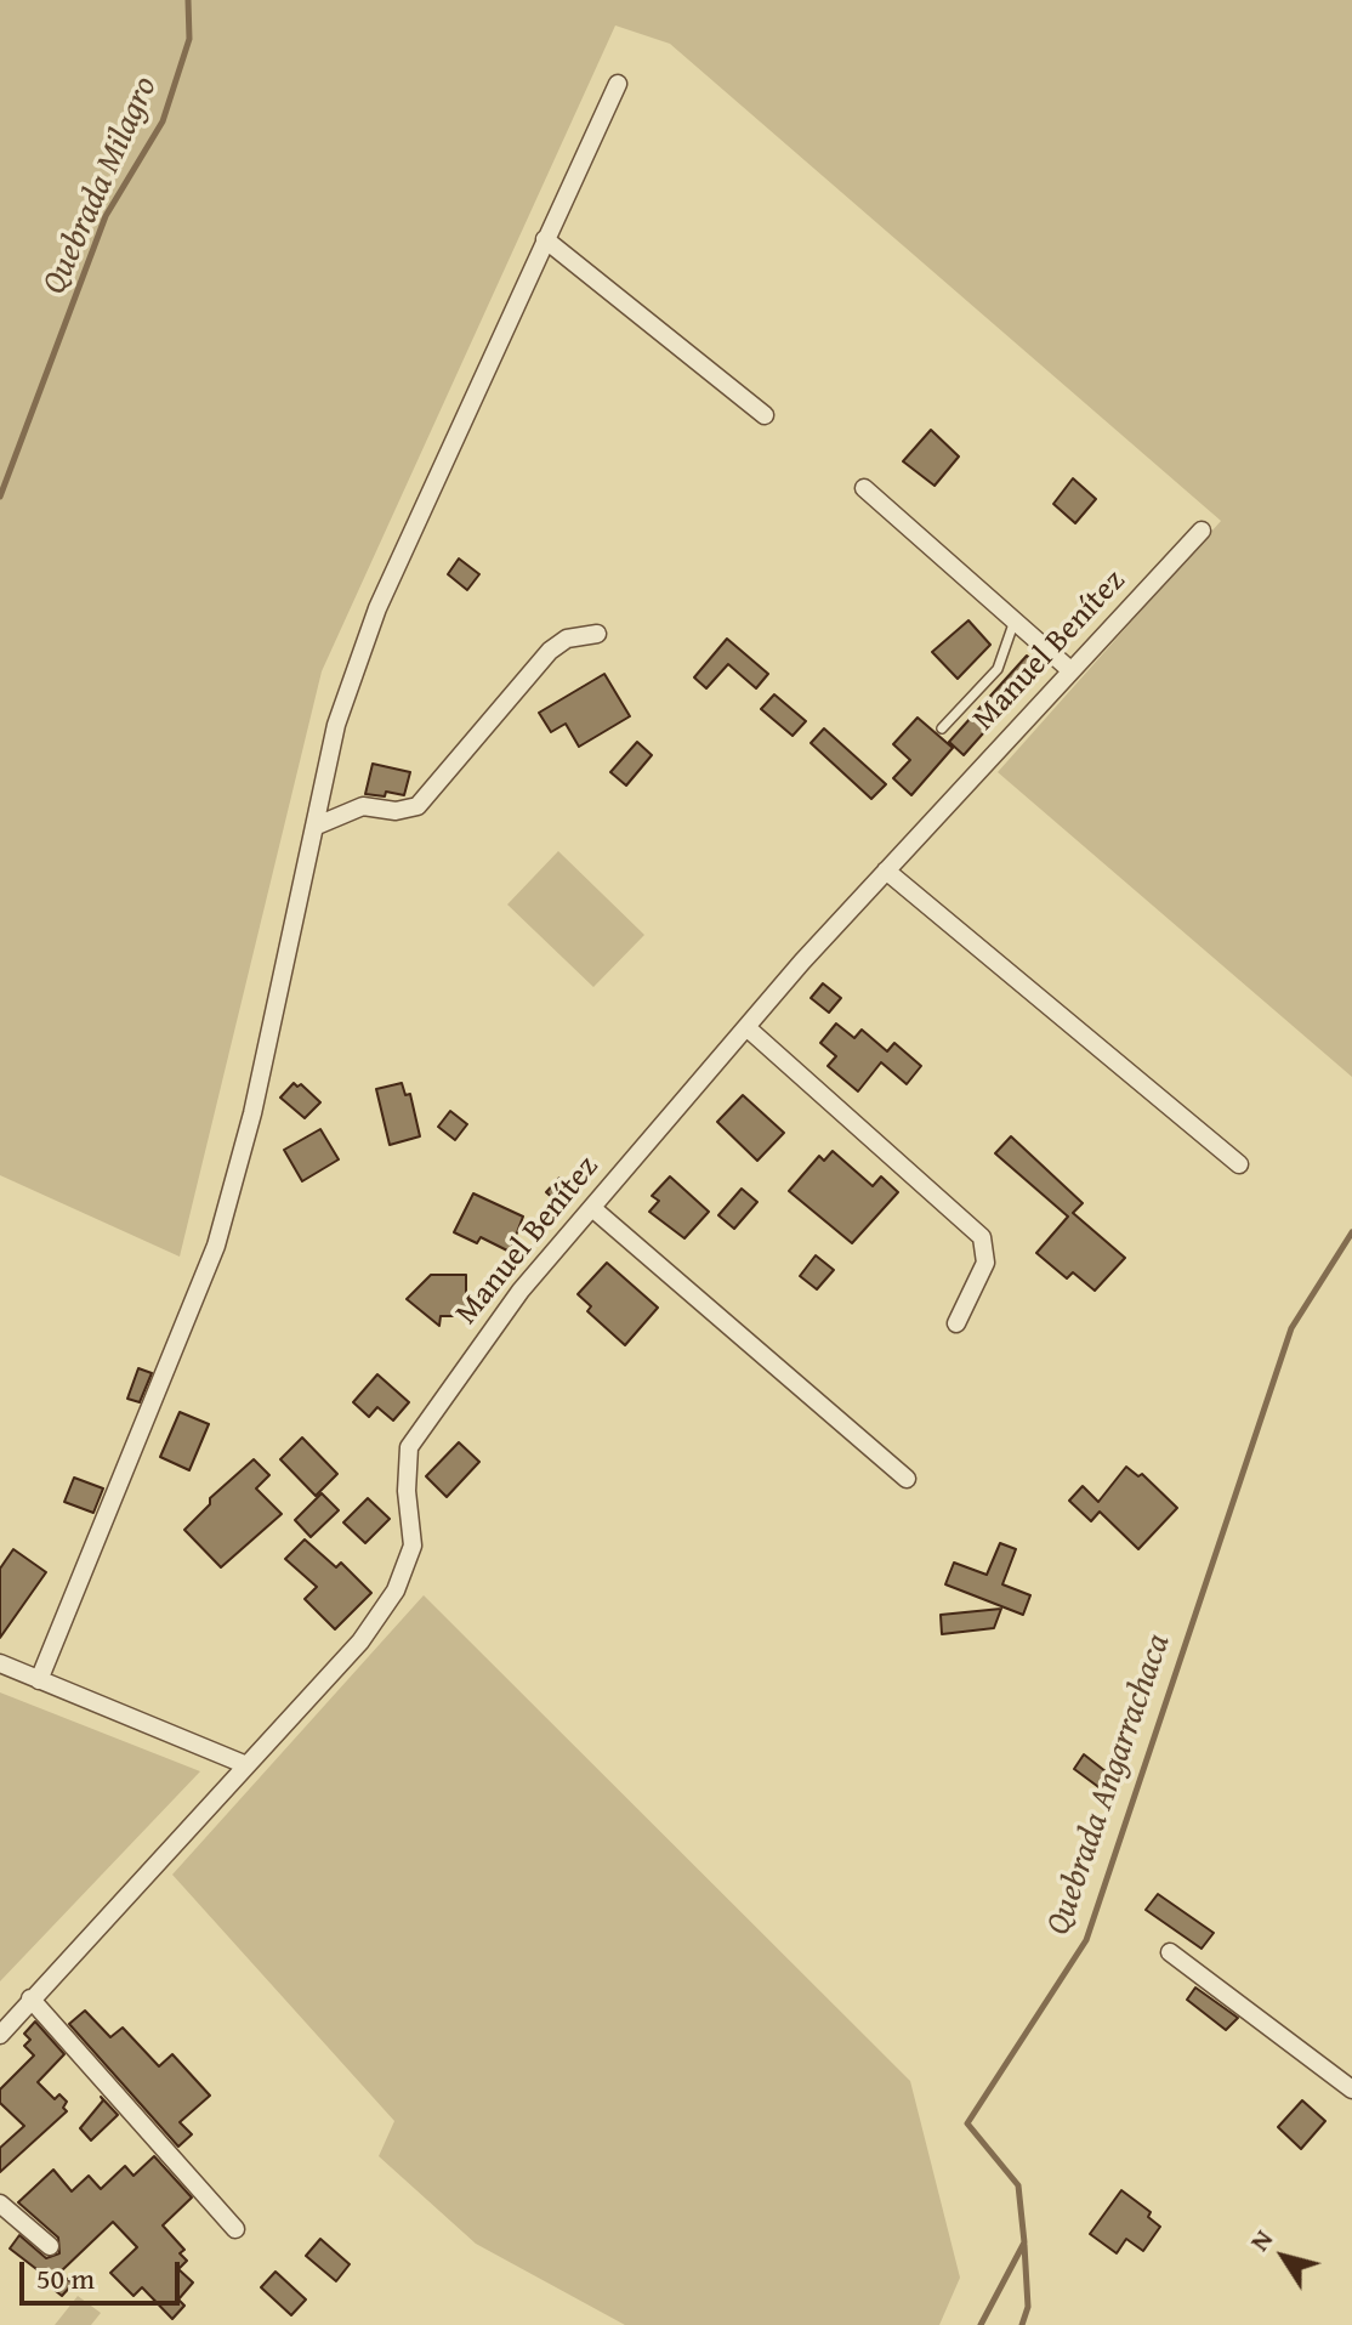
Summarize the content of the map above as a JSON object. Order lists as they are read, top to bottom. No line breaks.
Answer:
{"streets":{"street":["Manuel Benítez"]},"water":["Quebrada Milagro","Quebrada Angarrachaca"],"scale_bar":"50 m","north":"top left"}
